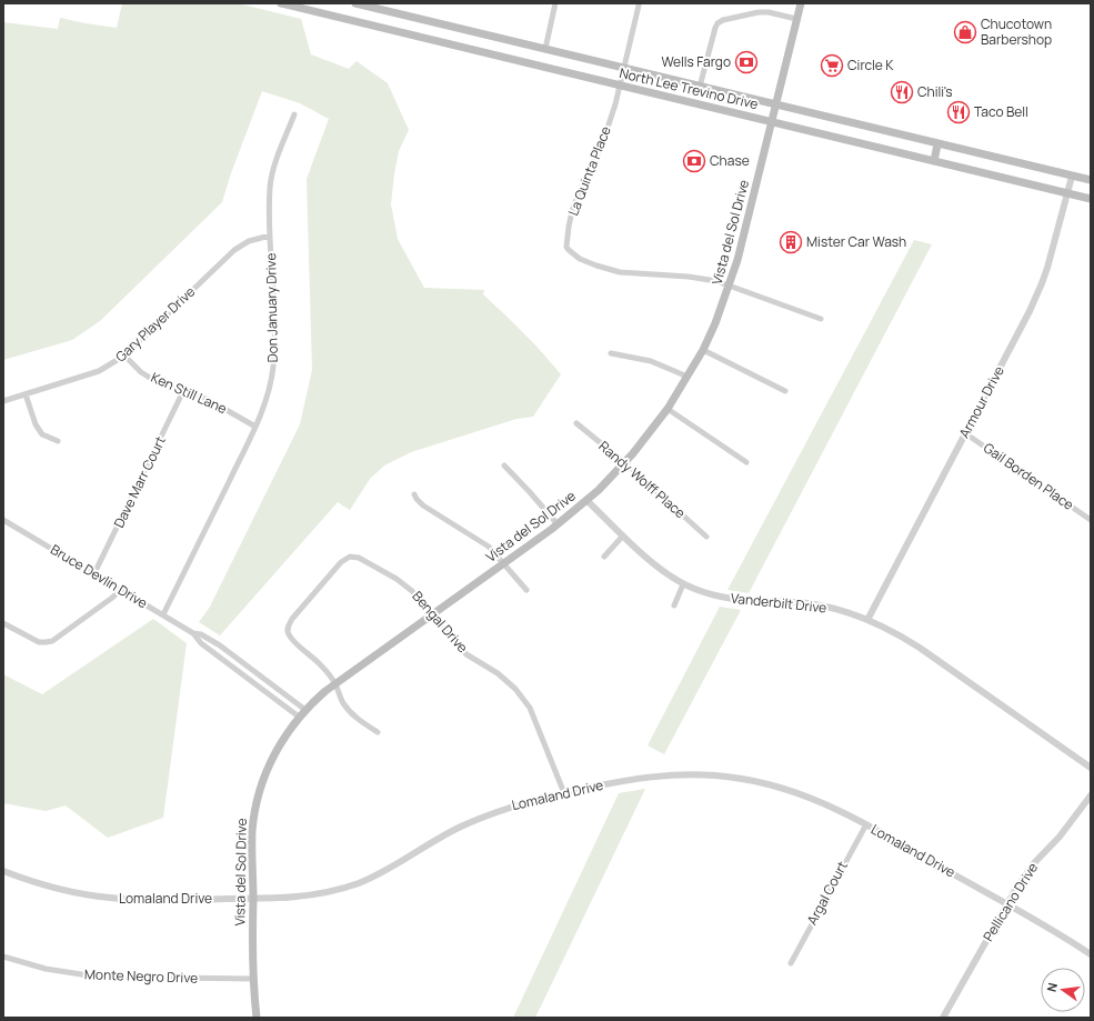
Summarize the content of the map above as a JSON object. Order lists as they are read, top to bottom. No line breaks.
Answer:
{"streets":{"main road":["North Lee Trevino Drive","Vista del Sol Drive"],"street":["La Quinta Place","Don January Drive","Gary Player Drive","Ken Still Lane","Armour Drive","Gail Borden Place","Randy Wolff Place","Dave Marr Court","Bruce Devlin Drive","Vanderbilt Drive","Bengal Drive","Lomaland Drive","Argal Court","Pellicano Drive","Monte Negro Drive"]},"crossings":[["North Lee Trevino Drive","La Quinta Place"],["North Lee Trevino Drive","Vista del Sol Drive"],["North Lee Trevino Drive","Armour Drive"],["La Quinta Place","Vista del Sol Drive"],["Vista del Sol Drive","Randy Wolff Place"],["Vista del Sol Drive","Bruce Devlin Drive"],["Vista del Sol Drive","Vanderbilt Drive"],["Vista del Sol Drive","Bengal Drive"],["Vista del Sol Drive","Lomaland Drive"],["Vista del Sol Drive","Monte Negro Drive"],["Don January Drive","Gary Player Drive"],["Don January Drive","Ken Still Lane"],["Don January Drive","Bruce Devlin Drive"],["Gary Player Drive","Ken Still Lane"],["Ken Still Lane","Dave Marr Court"],["Armour Drive","Gail Borden Place"],["Armour Drive","Vanderbilt Drive"],["Dave Marr Court","Bruce Devlin Drive"],["Bengal Drive","Lomaland Drive"],["Lomaland Drive","Argal Court"],["Lomaland Drive","Pellicano Drive"]],"places":{"shop":["Chucotown Barbershop"],"bank":["Wells Fargo","Chase"],"supermarket":["Circle K"],"restaurant":["Chili's","Taco Bell"],"building":["Mister Car Wash"]},"north":"left"}
